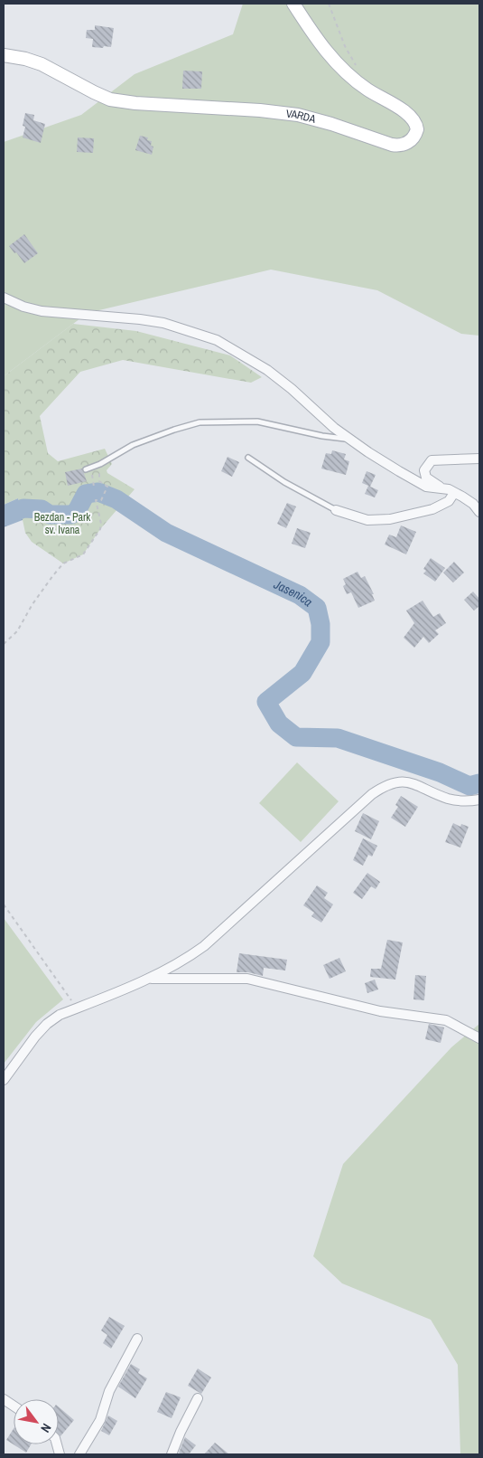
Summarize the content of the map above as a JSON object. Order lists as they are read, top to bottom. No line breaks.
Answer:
{"streets":{"street":["VARDA"]},"water":["Jasenica"],"parks":["Bezdan - Park sv. Ivana"],"north":"bottom right"}
